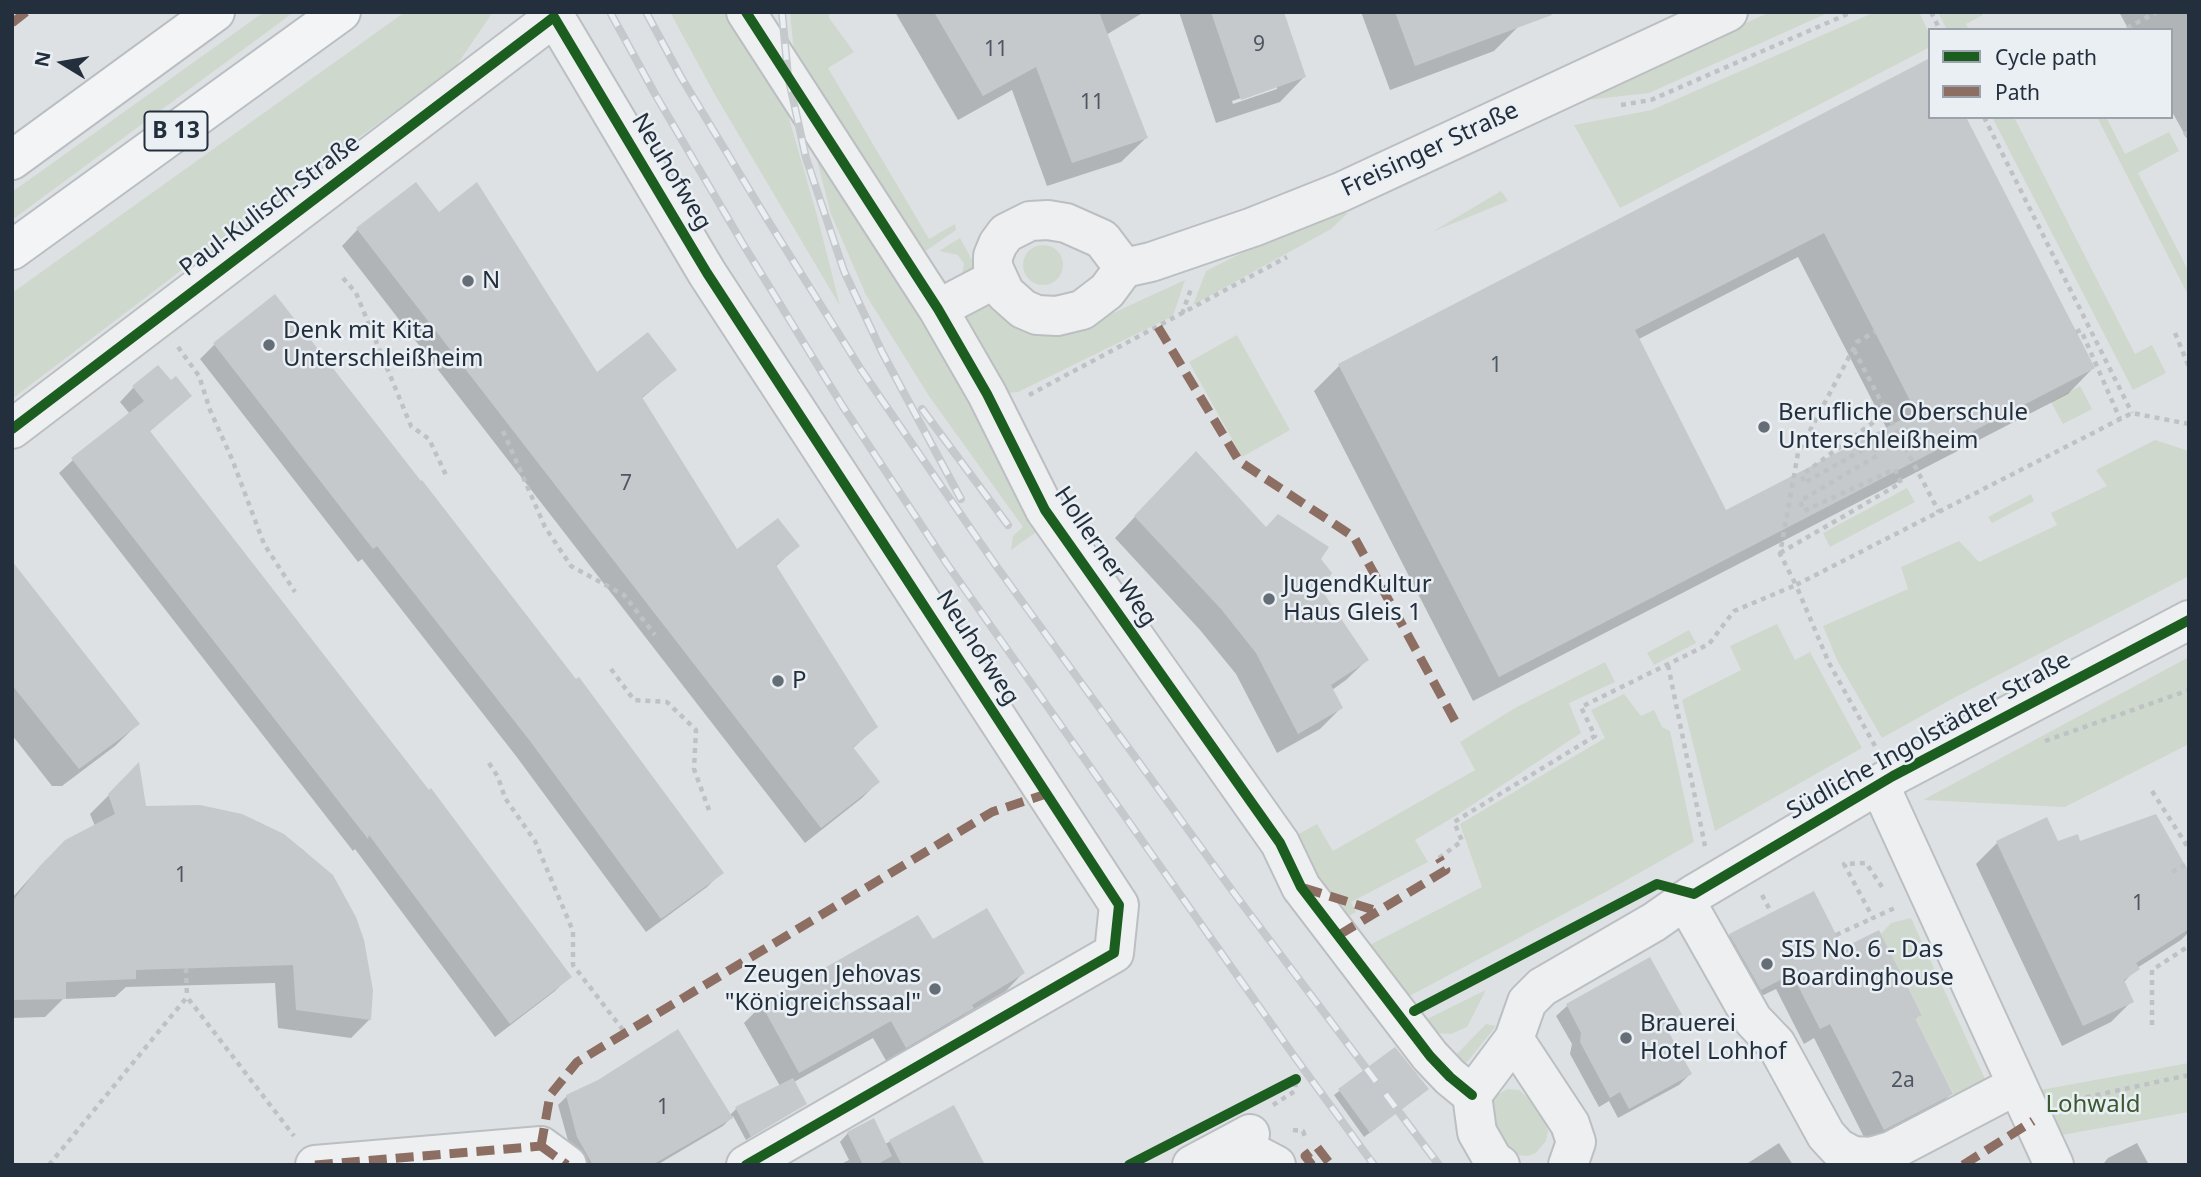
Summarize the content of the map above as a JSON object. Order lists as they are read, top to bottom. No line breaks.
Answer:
{"streets":{"main road":["B 13"],"street":["Freisinger Straße","Neuhofweg","Paul-Kulisch-Straße","Hollerner Weg","Südliche Ingolstädter Straße"]},"crossings":[["Neuhofweg","Paul-Kulisch-Straße"],["Hollerner Weg","Südliche Ingolstädter Straße"]],"parks":["Lohwald"],"places":["N","Denk mit Kita Unterschleißheim","Berufliche Oberschule Unterschleißheim","JugendKultur Haus Gleis 1","P","SIS No. 6 - Das Boardinghouse","Zeugen Jehovas \"Königreichssaal\"","Brauerei Hotel Lohhof"],"house_numbers":["9","11","11","1","7","1","1","2a","1"],"legend":["Cycle path","Path"],"north":"left"}
